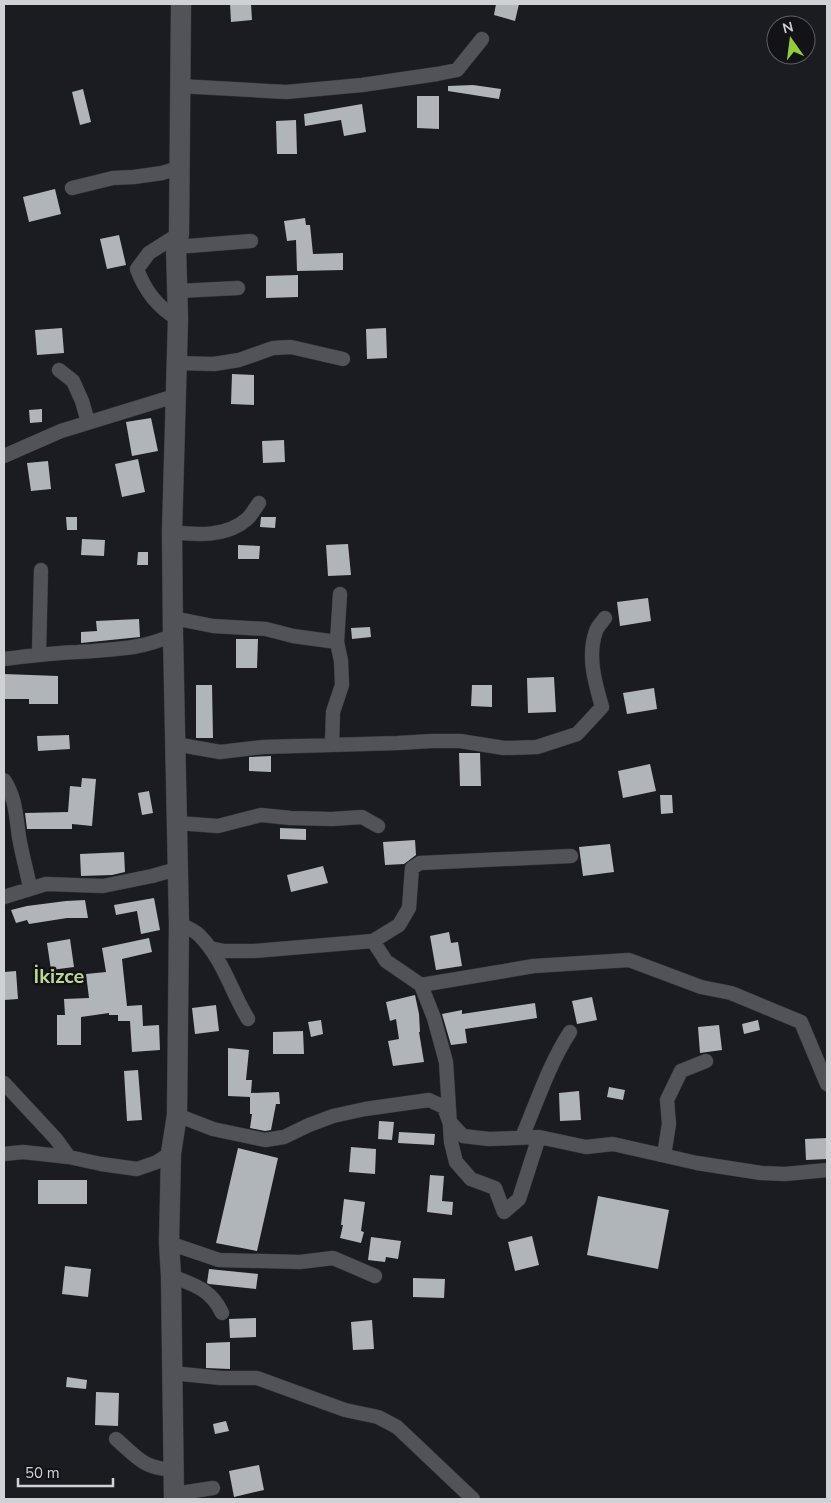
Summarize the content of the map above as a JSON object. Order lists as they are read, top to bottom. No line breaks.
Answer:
{"districts":["İkizce"],"scale_bar":"50 m","north":"top"}
